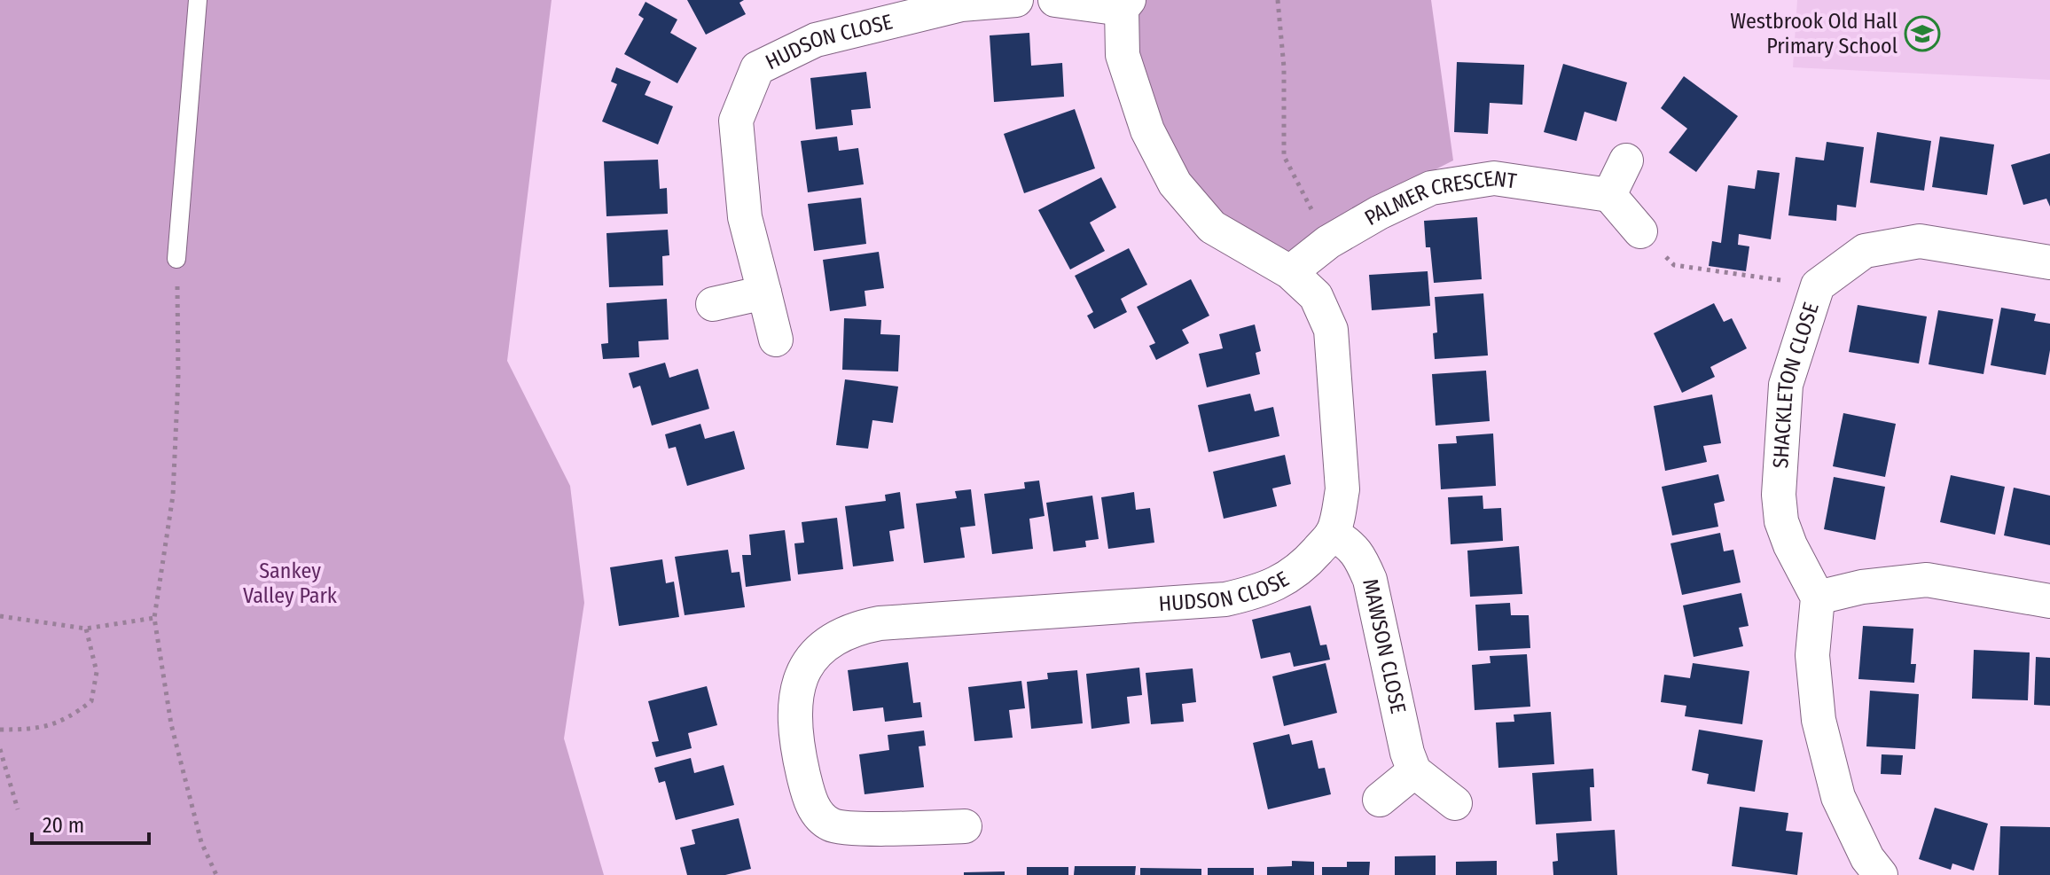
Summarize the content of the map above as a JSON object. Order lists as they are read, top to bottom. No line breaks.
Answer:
{"streets":{"street":["HUDSON CLOSE","PALMER CRESCENT","SHACKLETON CLOSE","MAWSON CLOSE"]},"crossings":[["HUDSON CLOSE","PALMER CRESCENT"],["HUDSON CLOSE","MAWSON CLOSE"]],"parks":["Sankey Valley Park"],"places":{"school or university":["Westbrook Old Hall Primary School"]},"scale_bar":"20 m"}
